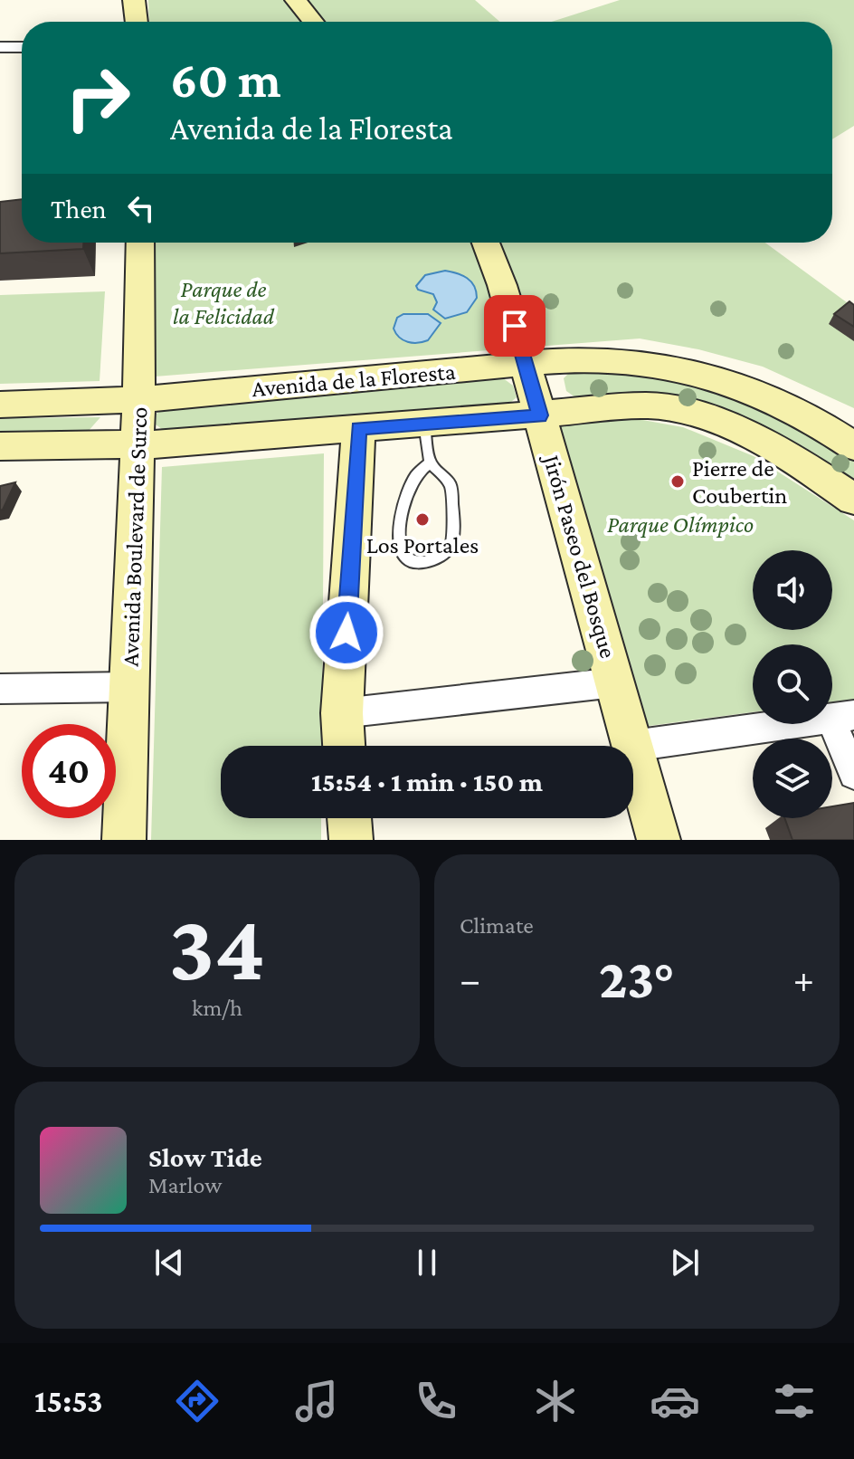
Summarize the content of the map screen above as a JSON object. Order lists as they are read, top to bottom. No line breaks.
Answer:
{"streets":{"street":["Avenida de la Floresta","Avenida Boulevard de Surco","Jirón Paseo del Bosque"]},"crossings":[["Avenida de la Floresta","Avenida Boulevard de Surco"],["Avenida de la Floresta","Jirón Paseo del Bosque"]],"parks":["Parque de la Felicidad","Parque Olímpico"],"places":["Pierre de Coubertin","Los Portales"],"page":{"turn":["60 m","Avenida de la Floresta"],"then":"Then","limit":"40","trip":"15:54 · 1 min · 150 m","tile":[["34","km/h"],"Climate"],"heat":["−","23°","+"],"song":["Slow Tide","Marlow"],"tabs":"15:53"}}
